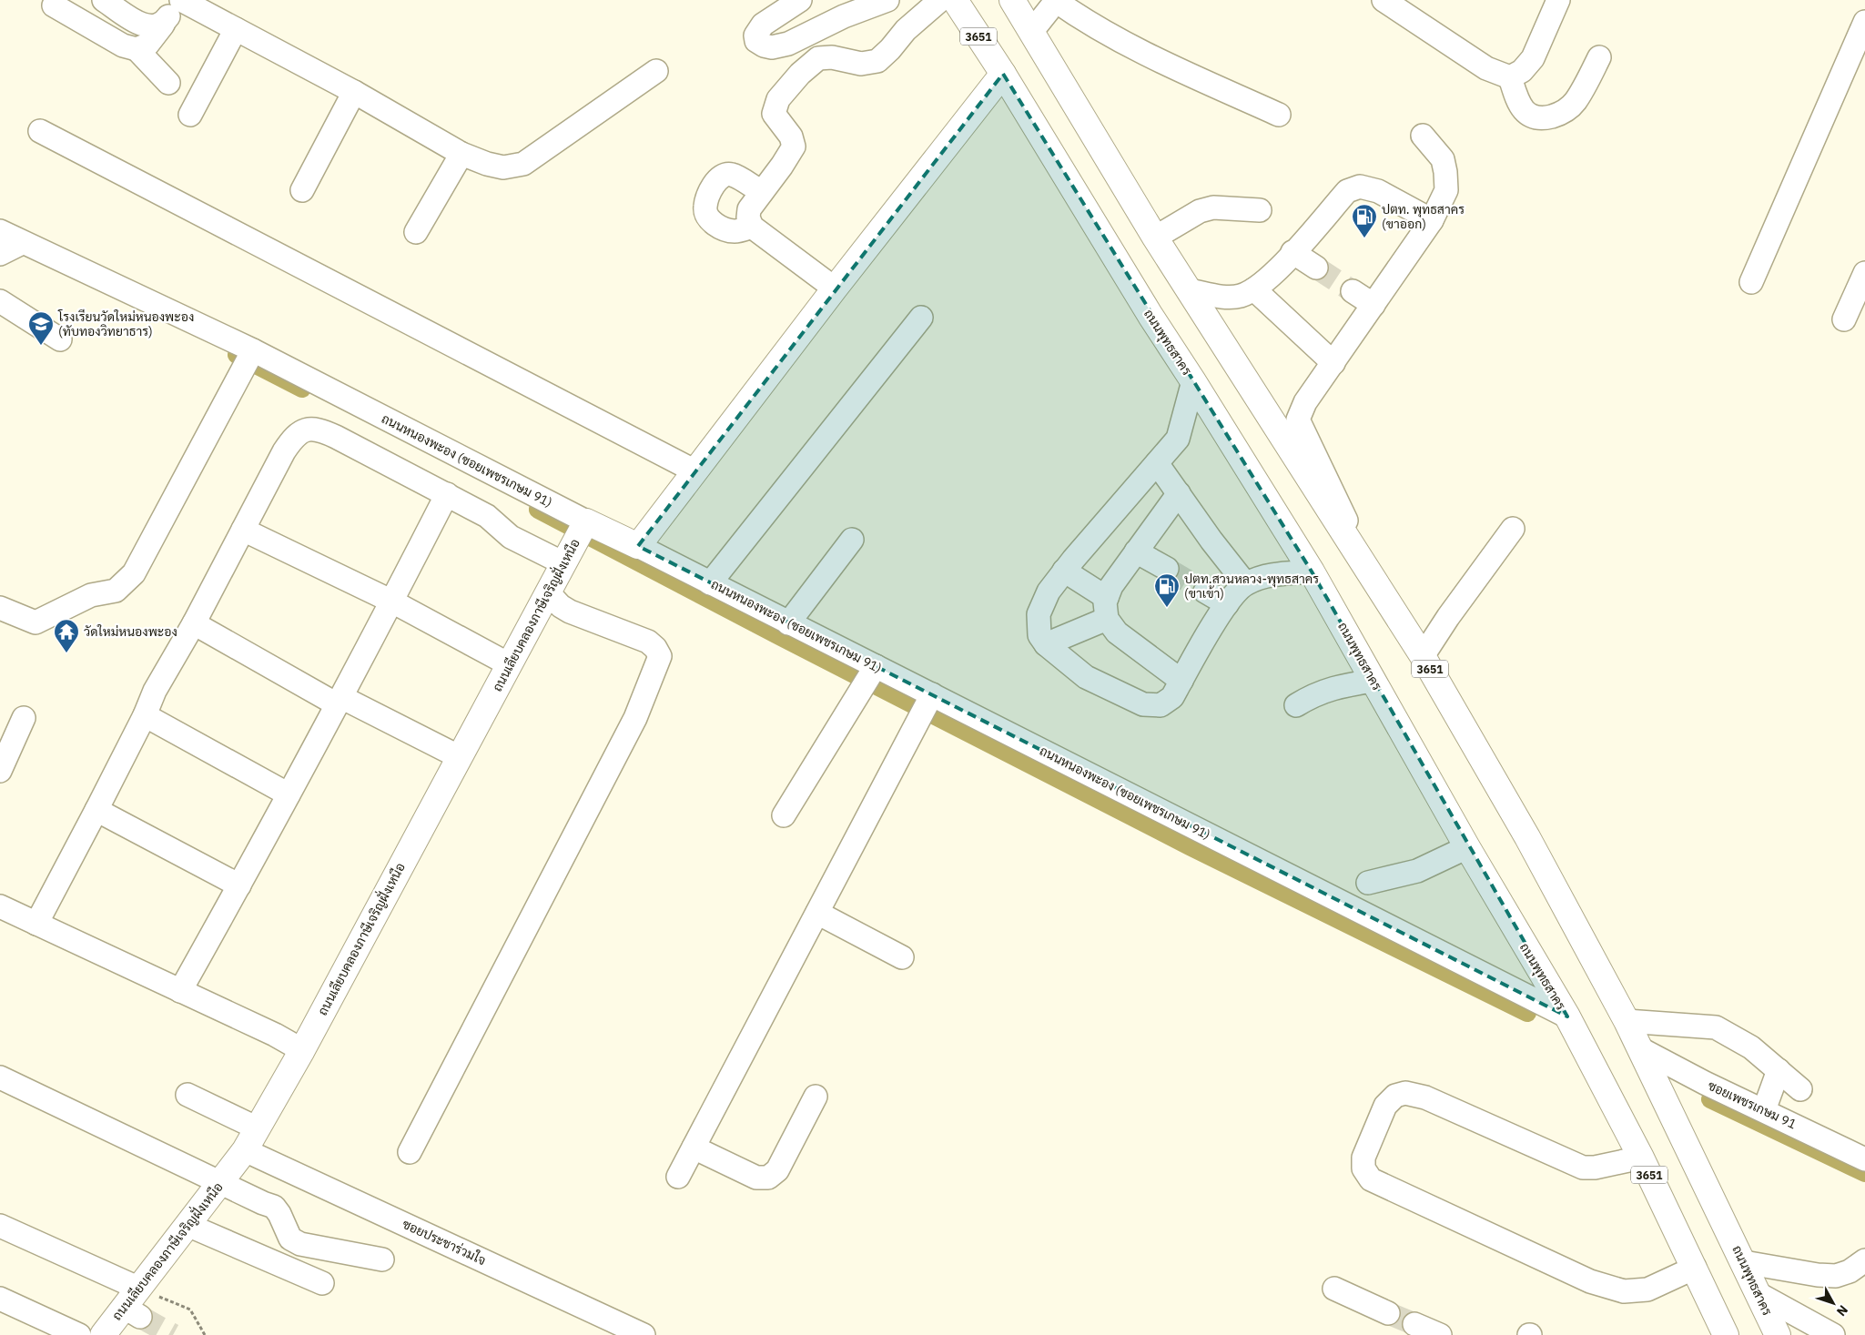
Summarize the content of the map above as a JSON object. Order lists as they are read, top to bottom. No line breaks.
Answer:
{"streets":{"main road":["3651","ถนนพุทธสาคร","ถนนหนองพะอง (ซอยเพชรเกษม 91)","ถนนเลียบคลองภาษีเจริญฝั่งเหนือ"],"street":["ซอยเพชรเกษม 91","ซอยประชาร่วมใจ"]},"crossings":[["ถนนพุทธสาคร","ถนนหนองพะอง (ซอยเพชรเกษม 91)"],["ถนนพุทธสาคร","ซอยเพชรเกษม 91"],["ถนนหนองพะอง (ซอยเพชรเกษม 91)","ถนนเลียบคลองภาษีเจริญฝั่งเหนือ"],["ถนนเลียบคลองภาษีเจริญฝั่งเหนือ","ซอยประชาร่วมใจ"]],"places":{"fuel station":["ปตท. พุทธสาคร (ขาออก)","ปตท.สวนหลวง-พุทธสาคร (ขาเข้า)"],"school or university":["โรงเรียนวัดใหม่หนองพะอง (ทับทองวิทยาธาร)"],"temple":["วัดใหม่หนองพะอง"]},"north":"bottom right"}
